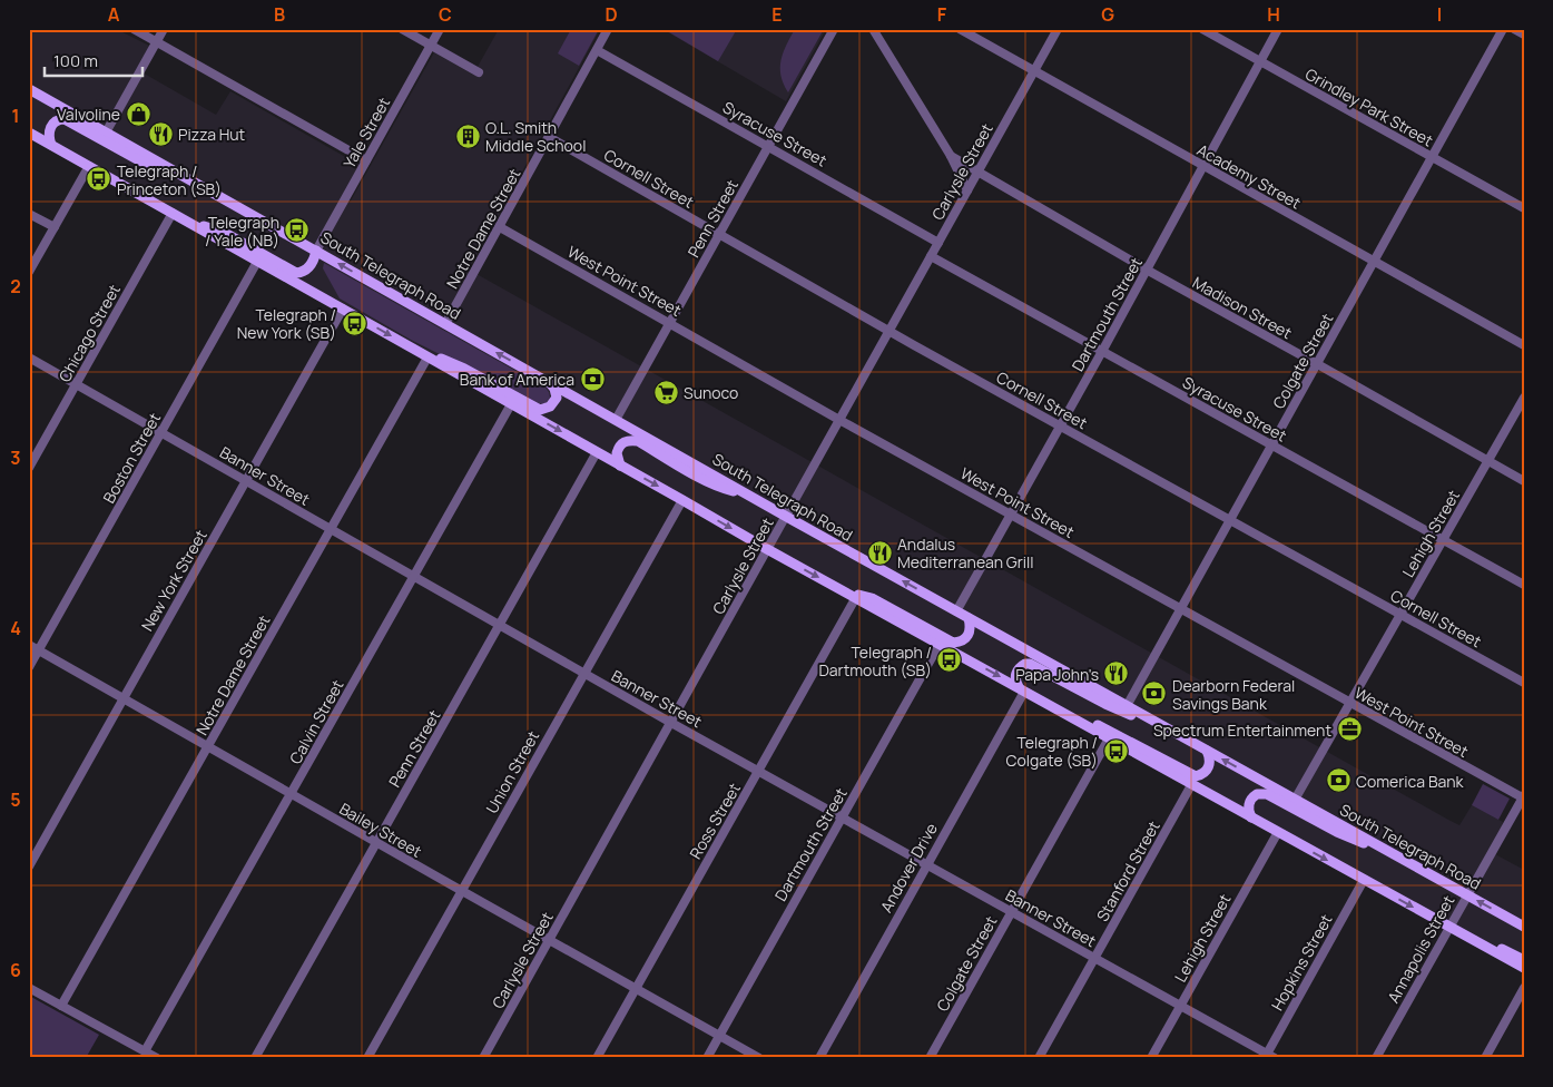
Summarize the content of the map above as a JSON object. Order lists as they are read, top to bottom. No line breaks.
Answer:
{"streets":{"main road":["South Telegraph Road"],"street":["Grindley Park Street","Yale Street","Syracuse Street","Carlysle Street","Academy Street","Cornell Street","Penn Street","Notre Dame Street","West Point Street","Madison Street","Dartmouth Street","Chicago Street","Colgate Street","Boston Street","Banner Street","Lehigh Street","New York Street","Calvin Street","Union Street","Ross Street","Bailey Street","Andover Drive","Stanford Street","Annapolis Street","Hopkins Street"]},"crossings":[["Grindley Park Street","Dartmouth Street"],["Grindley Park Street","Colgate Street"],["Yale Street","South Telegraph Road"],["Syracuse Street","Carlysle Street"],["Syracuse Street","Penn Street"],["Syracuse Street","Notre Dame Street"],["Syracuse Street","Dartmouth Street"],["Syracuse Street","Colgate Street"],["Syracuse Street","Lehigh Street"],["Carlysle Street","Academy Street"],["Carlysle Street","Cornell Street"],["Carlysle Street","South Telegraph Road"],["Carlysle Street","West Point Street"],["Carlysle Street","Madison Street"],["Carlysle Street","Banner Street"],["Carlysle Street","Bailey Street"],["Academy Street","Dartmouth Street"],["Academy Street","Colgate Street"],["Cornell Street","Penn Street"],["Cornell Street","Notre Dame Street"],["Cornell Street","Dartmouth Street"],["Cornell Street","Colgate Street"],["Cornell Street","Lehigh Street"],["Penn Street","South Telegraph Road"],["Penn Street","West Point Street"],["Penn Street","Banner Street"],["Penn Street","Bailey Street"],["Notre Dame Street","South Telegraph Road"],["Notre Dame Street","West Point Street"],["Notre Dame Street","Banner Street"],["Notre Dame Street","Bailey Street"],["South Telegraph Road","Dartmouth Street"],["South Telegraph Road","Colgate Street"],["South Telegraph Road","Lehigh Street"],["South Telegraph Road","Annapolis Street"],["West Point Street","Dartmouth Street"],["West Point Street","Colgate Street"],["West Point Street","Lehigh Street"],["West Point Street","Annapolis Street"],["Madison Street","Dartmouth Street"],["Madison Street","Colgate Street"],["Madison Street","Lehigh Street"],["Dartmouth Street","Banner Street"],["Dartmouth Street","Bailey Street"],["Chicago Street","Banner Street"],["Colgate Street","Banner Street"],["Boston Street","Banner Street"],["Boston Street","Bailey Street"],["Banner Street","Lehigh Street"],["Banner Street","New York Street"],["Banner Street","Calvin Street"],["Banner Street","Union Street"],["Banner Street","Ross Street"],["Banner Street","Andover Drive"],["Banner Street","Stanford Street"],["Banner Street","Hopkins Street"],["New York Street","Bailey Street"],["Calvin Street","Bailey Street"],["Union Street","Bailey Street"],["Ross Street","Bailey Street"]],"places":{"shop":["Valvoline"],"restaurant":["Pizza Hut","Andalus Mediterranean Grill","Papa John's"],"building":["O.L. Smith Middle School"],"bus stop":["Telegraph / Princeton (SB)","Telegraph / Yale (NB)","Telegraph / New York (SB)","Telegraph / Dartmouth (SB)","Telegraph / Colgate (SB)"],"bank":["Bank of America","Dearborn Federal Savings Bank","Comerica Bank"],"supermarket":["Sunoco"],"office":["Spectrum Entertainment"]},"scale_bar":"100 m","grid":{"columns":["A","B","C","D","E","F","G","H","I"],"rows":["1","2","3","4","5","6"]}}
